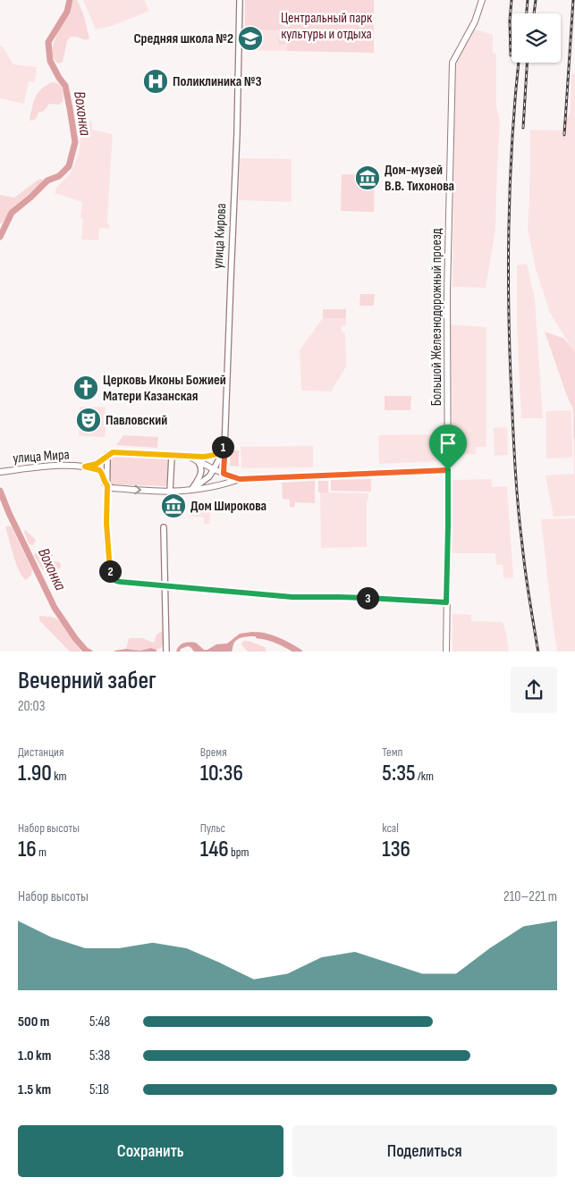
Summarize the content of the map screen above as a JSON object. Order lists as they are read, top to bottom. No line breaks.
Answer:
{"streets":{"main road":["Большой Железнодорожный проезд","улица Мира"],"street":["улица Кирова"]},"water":["Вохонка"],"parks":["Центральный парк культуры и отдыха"],"places":{"school or university":["Средняя школа №2"],"hospital":["Поликлиника №3"],"museum":["Дом-музей В.В. Тихонова","Дом Широкова"],"church":["Церковь Иконы Божией Матери Казанская"],"theatre":["Павловский"]},"page":{"pins":["1","2","3"],"heading":["Вечерний забег","20:03"],"stats":[["Дистанция","1.90 km"],["Время","10:36"],["Темп","5:35 /km"],["Набор высоты","16 m"],["Пульс","146 bpm"],["kcal","136"]],"chart":["Набор высоты","210–221 m"],"list":[{"name":"500 m","note":"5:48"},{"name":"1.0 km","note":"5:38"},{"name":"1.5 km","note":"5:18"}],"buttons":["Сохранить","Поделиться"]}}
